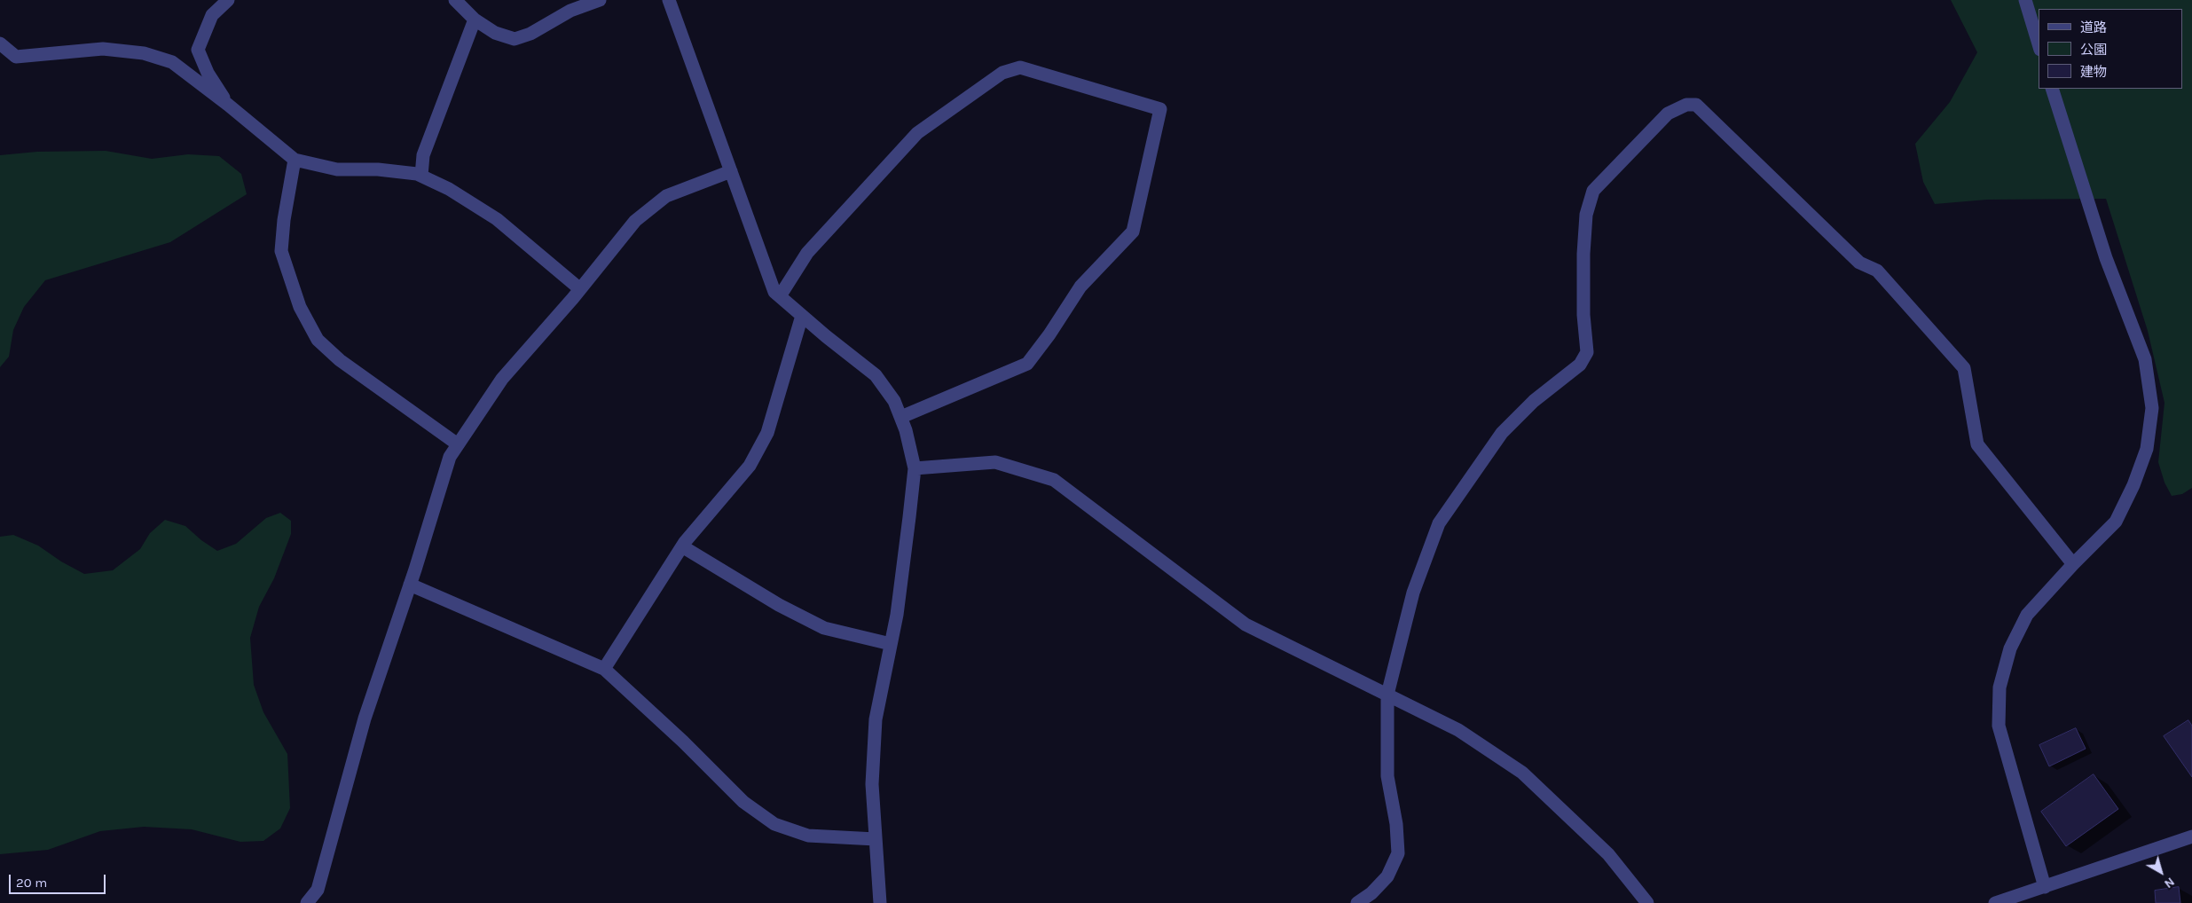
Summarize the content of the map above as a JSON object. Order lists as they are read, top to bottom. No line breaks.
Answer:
{"legend":["道路","公園","建物"],"scale_bar":"20 m","north":"bottom right"}
